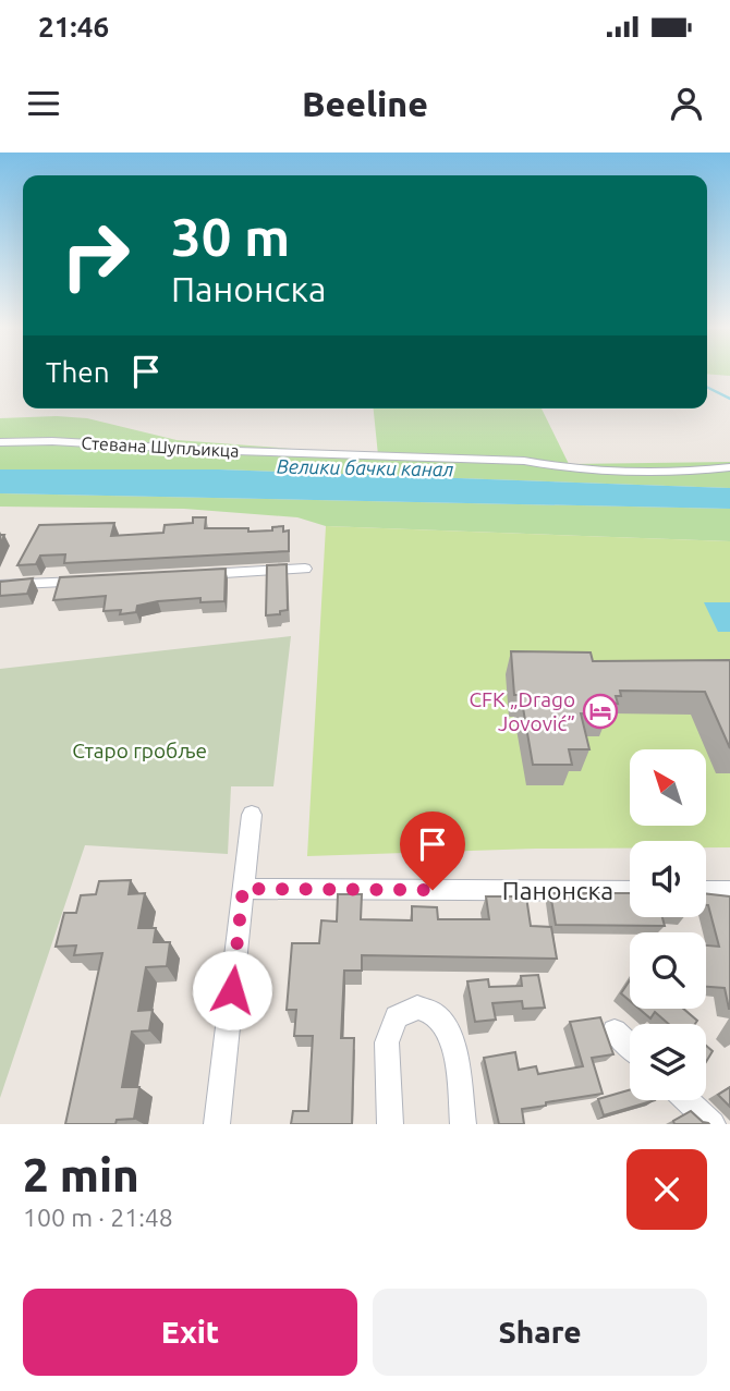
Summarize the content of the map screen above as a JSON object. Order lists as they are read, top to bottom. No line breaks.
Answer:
{"streets":{"street":["Стевана Шупљикца","Панонска"]},"water":["Велики бачки канал"],"parks":["Старо гробље"],"places":{"hotel":["CFK „Drago Jovović”"]},"north":"top left","page":{"status":"21:46","header":"Beeline","turn":["30 m","Панонска"],"then":"Then","heading":["2 min","100 m · 21:48"],"buttons":["Exit","Share"]}}
